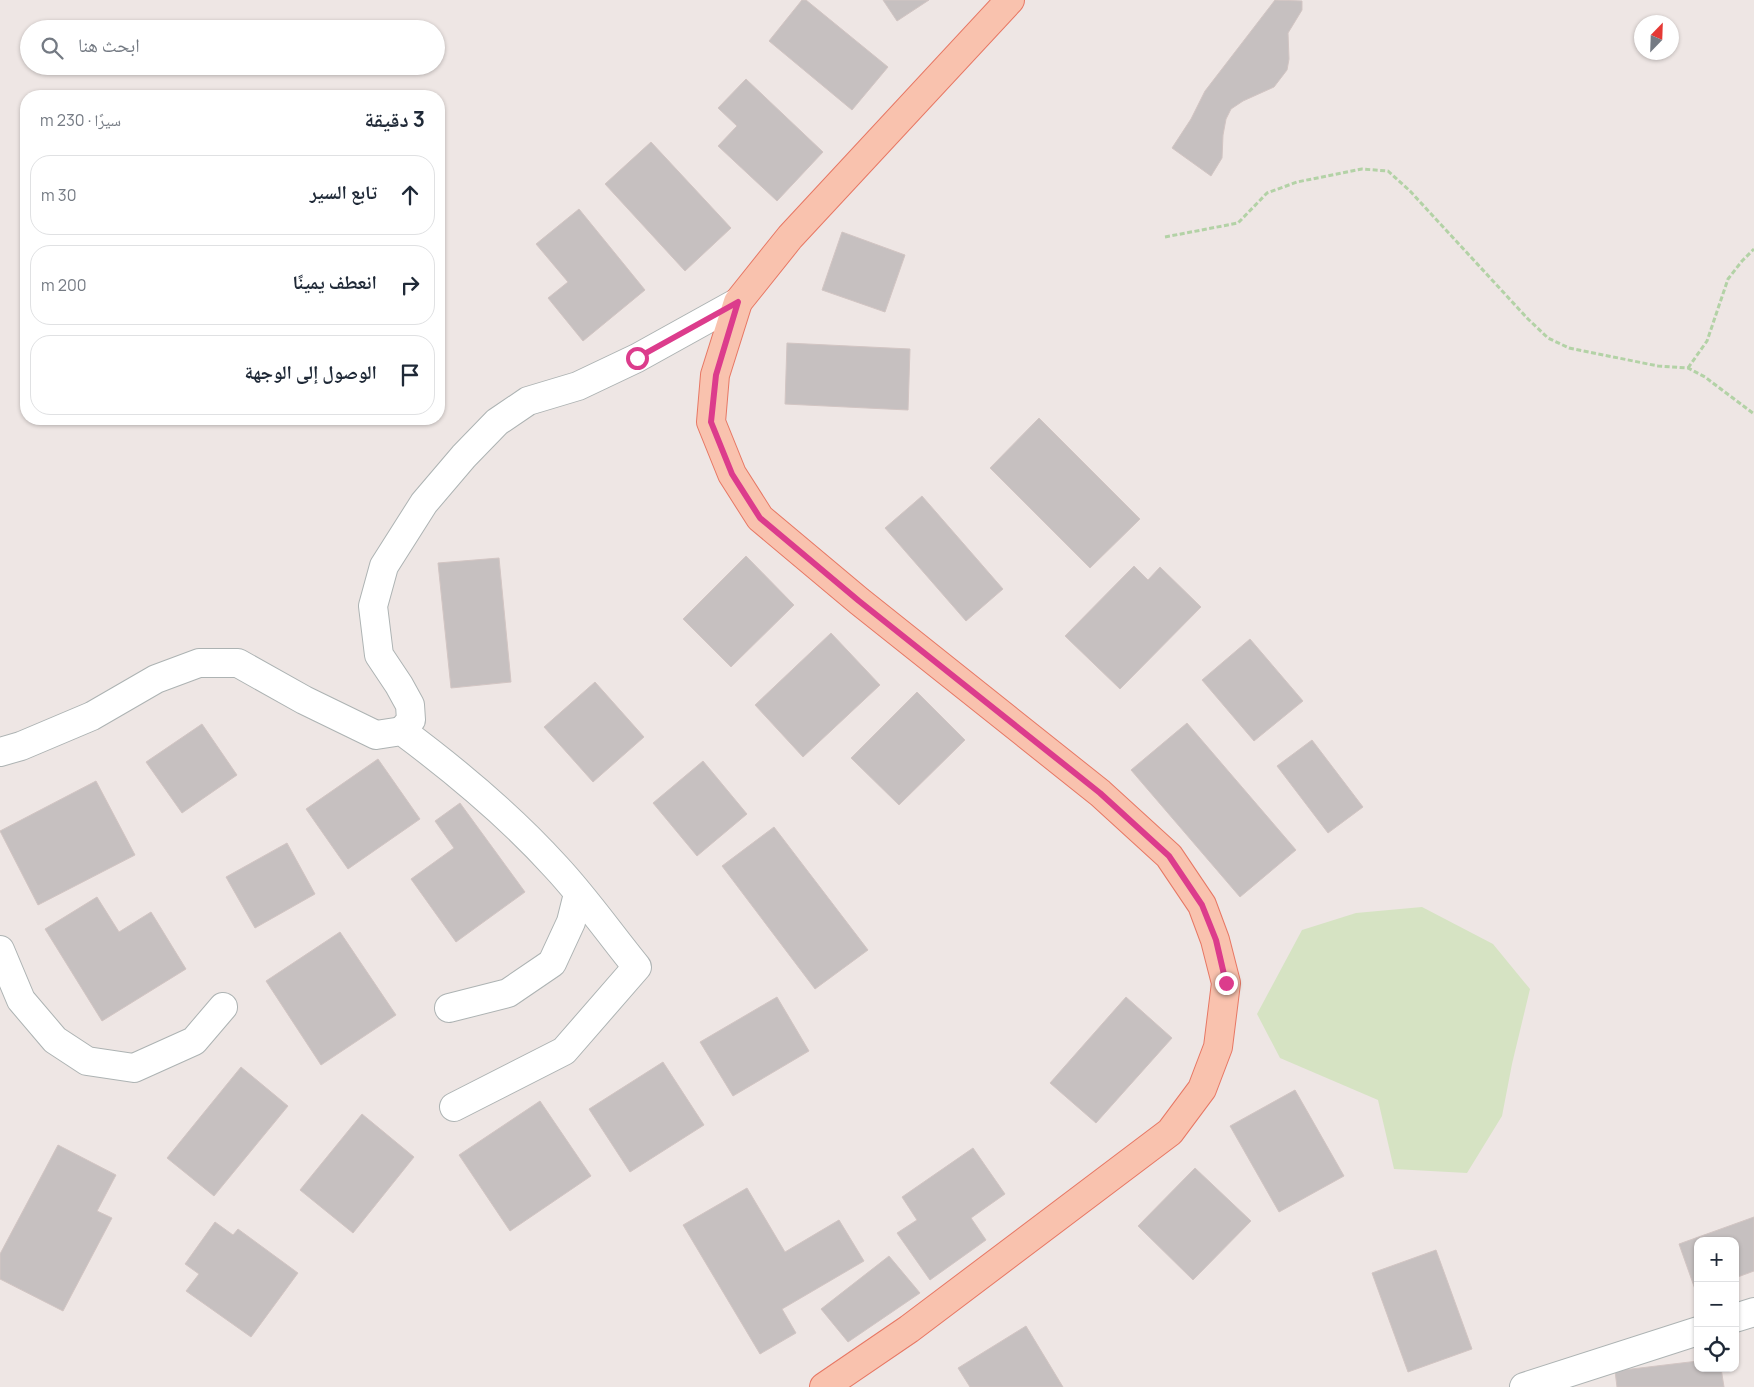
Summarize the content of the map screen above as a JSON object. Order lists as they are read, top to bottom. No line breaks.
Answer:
{"north":"top right","page":{"search":"ابحث هنا","heading":["3 دقيقة","سيرًا · 230 m"],"list":[["تابع السير","30 m"],["انعطف يمينًا","200 m"],"الوصول إلى الوجهة"],"map_buttons":["+","−"]}}
